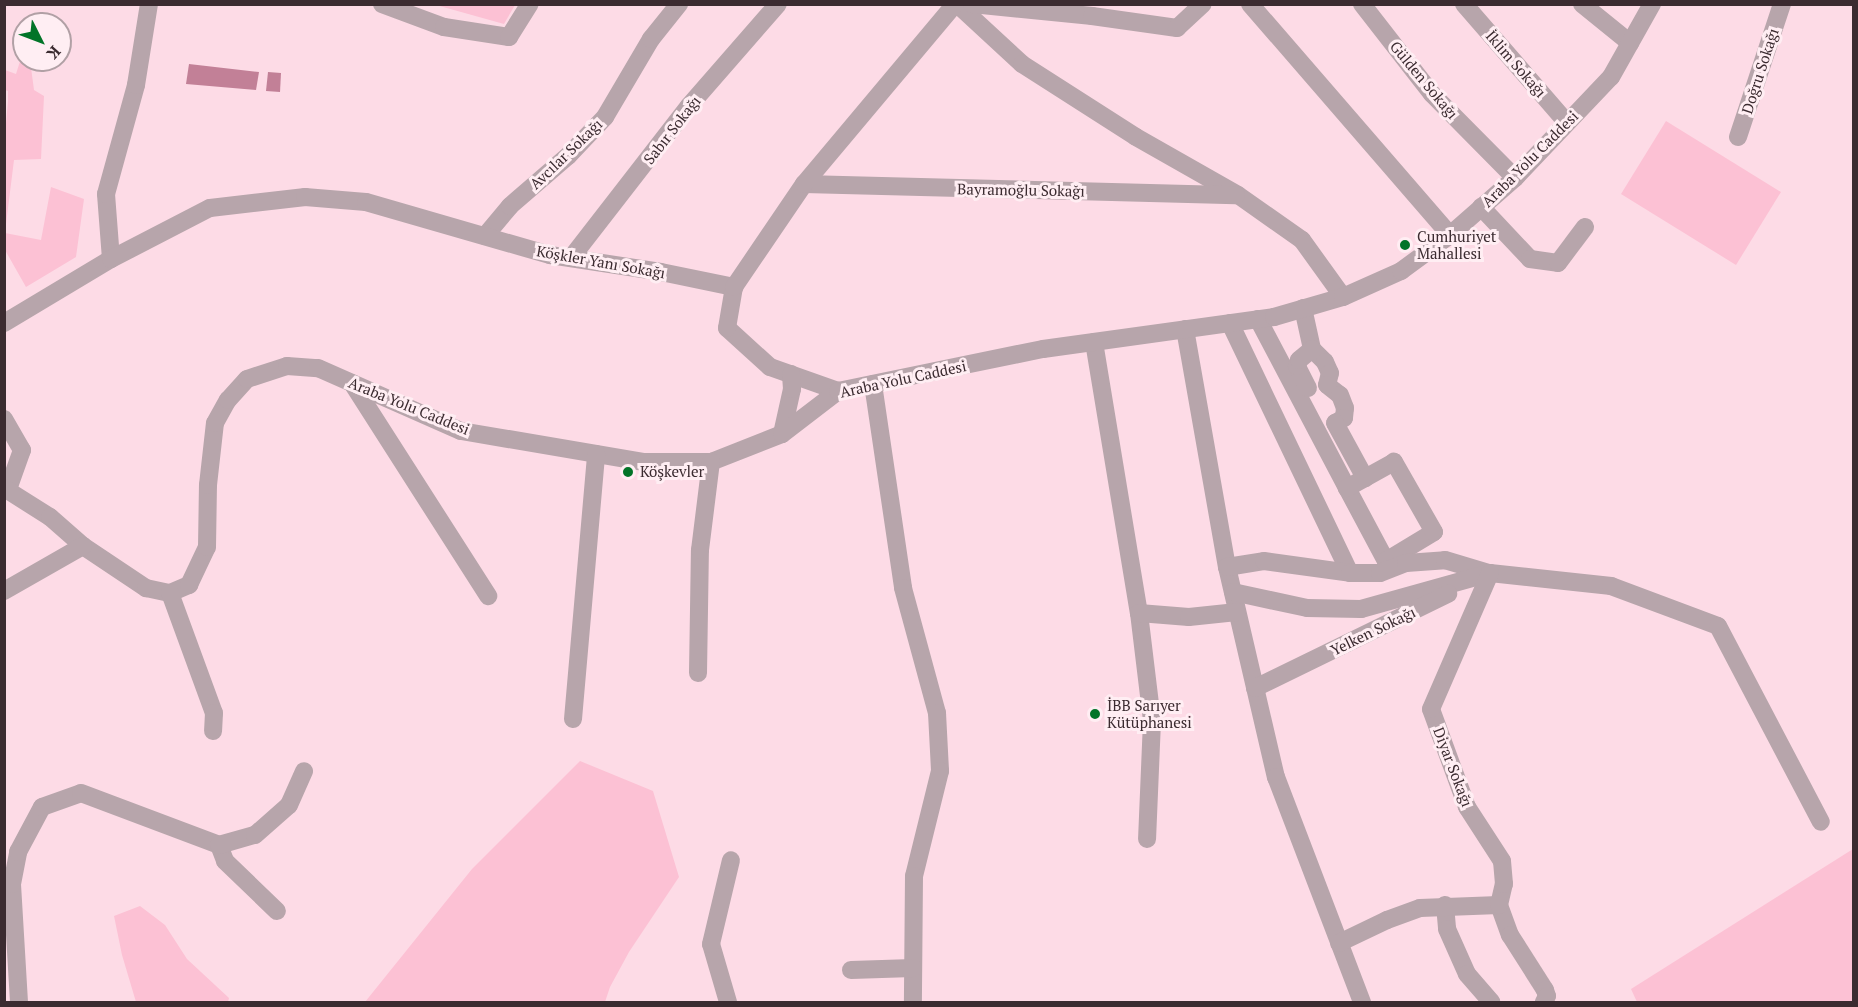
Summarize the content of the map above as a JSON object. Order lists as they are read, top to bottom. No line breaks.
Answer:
{"streets":{"street":["İklim Sokağı","Doğru Sokağı","Gülden Sokağı","Sabır Sokağı","Avcılar Sokağı","Araba Yolu Caddesi","Bayramoğlu Sokağı","Köşkler Yanı Sokağı","Yelken Sokağı","Diyar Sokağı"]},"crossings":[["İklim Sokağı","Araba Yolu Caddesi"],["Gülden Sokağı","Araba Yolu Caddesi"],["Sabır Sokağı","Köşkler Yanı Sokağı"],["Avcılar Sokağı","Köşkler Yanı Sokağı"],["Yelken Sokağı","Diyar Sokağı"]],"places":["Cumhuriyet Mahallesi","Köşkevler","İBB Sarıyer Kütüphanesi"],"north":"bottom right"}
